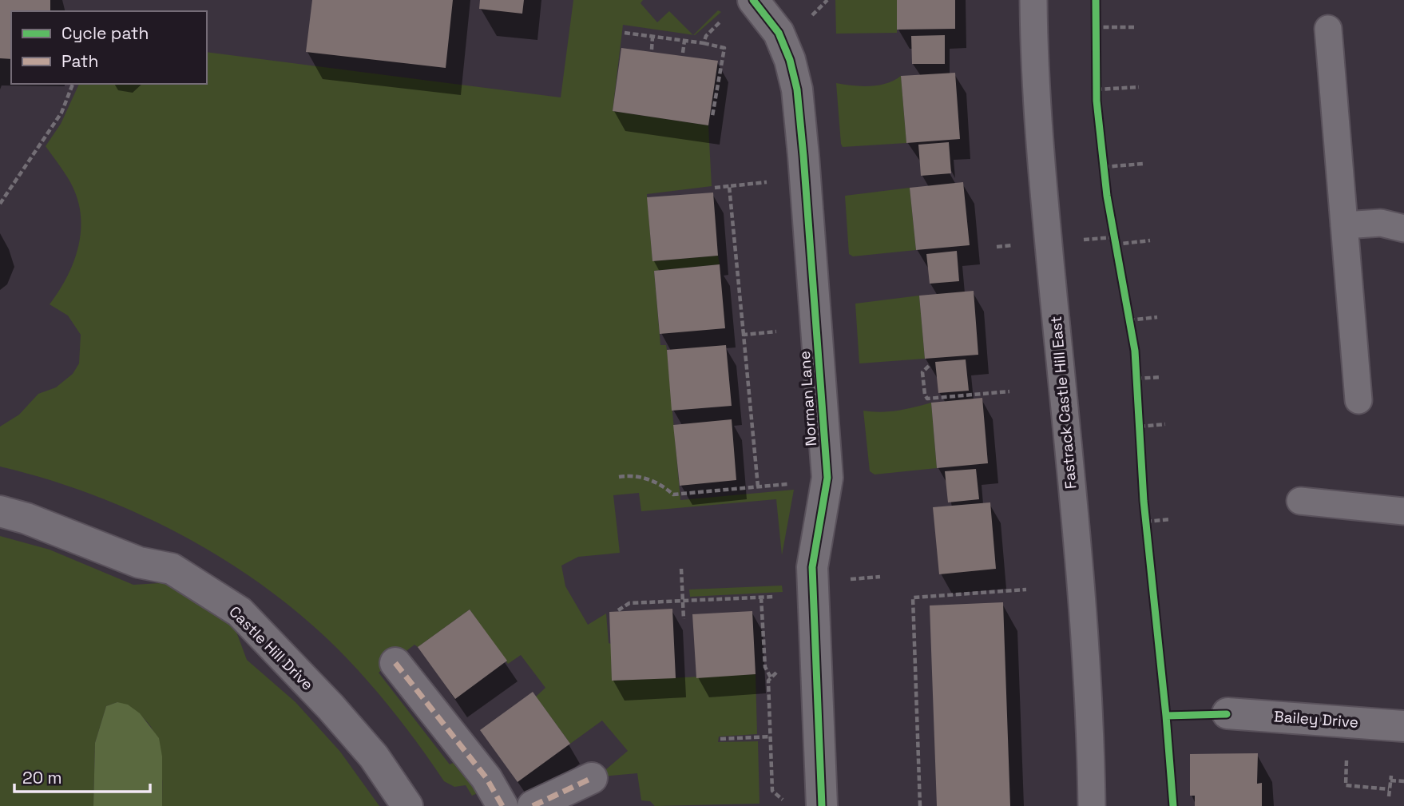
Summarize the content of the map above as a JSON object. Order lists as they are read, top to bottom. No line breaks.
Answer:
{"streets":{"street":["Norman Lane","Castle Hill Drive","Bailey Drive"],"lane":["Fastrack Castle Hill East"]},"legend":["Cycle path","Path"],"scale_bar":"20 m"}
